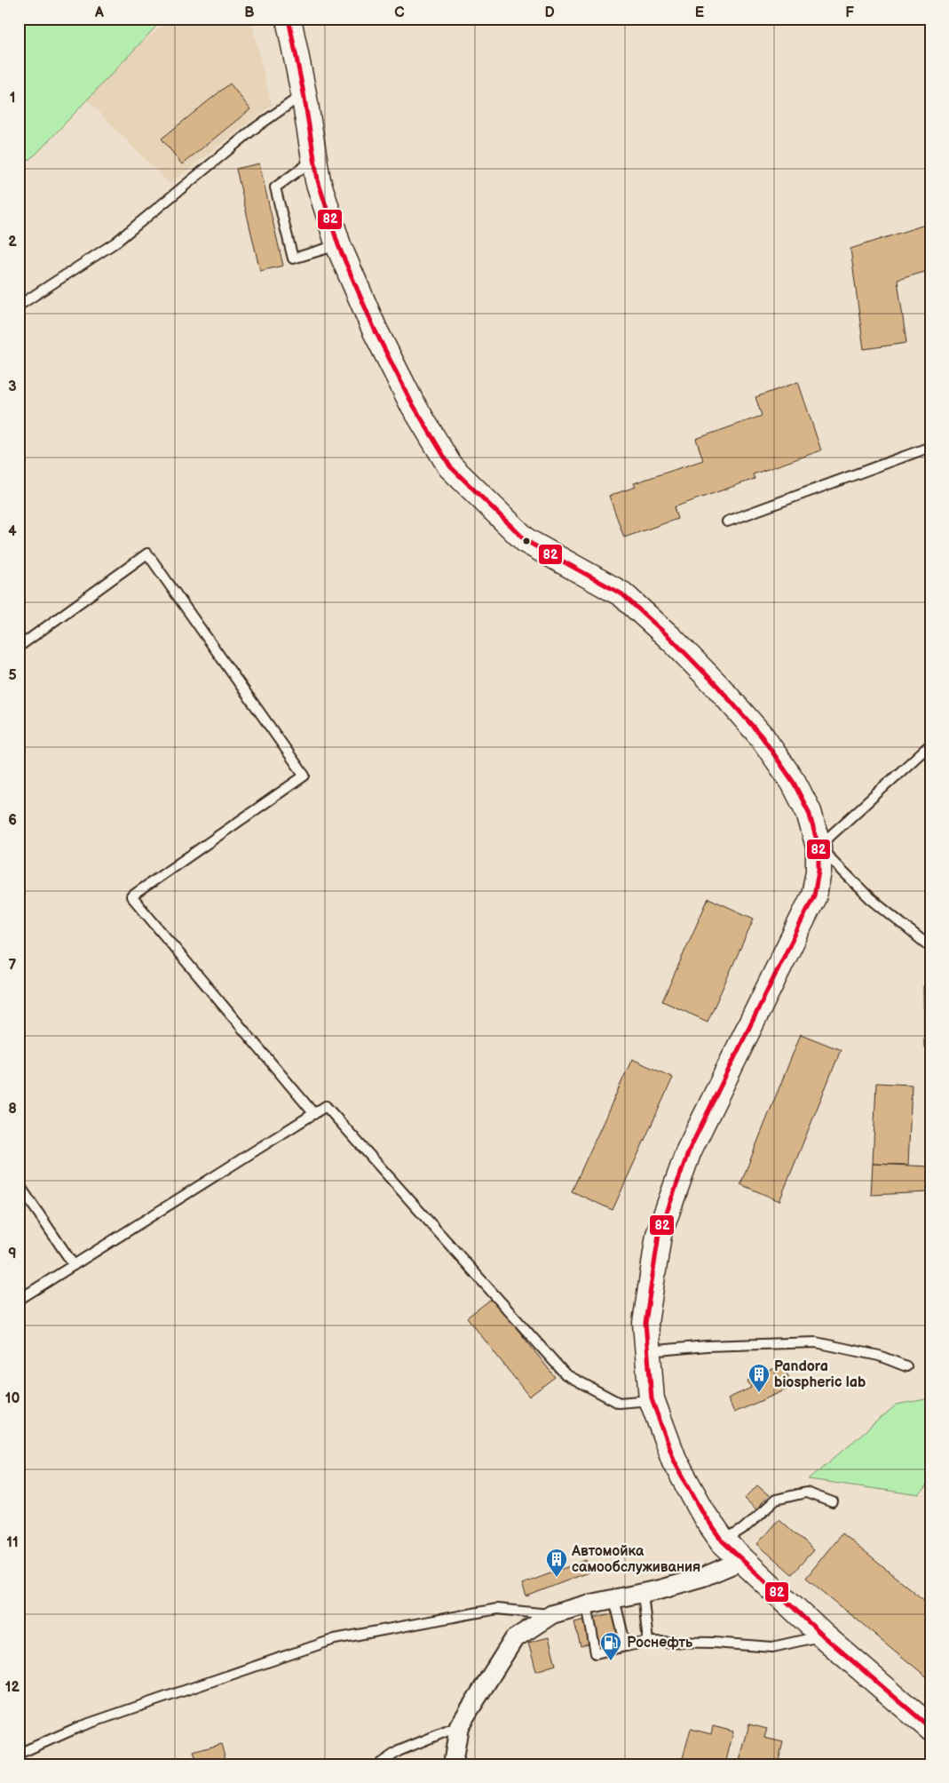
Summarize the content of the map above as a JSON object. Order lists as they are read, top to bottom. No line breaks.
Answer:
{"places":{"building":["Pandora biospheric lab","Автомойка самообслуживания"],"fuel station":["Роснефть"]},"lines":["transit line 82"],"grid":{"columns":["A","B","C","D","E","F"],"rows":["1","2","3","4","5","6","7","8","9","10","11","12"]}}
